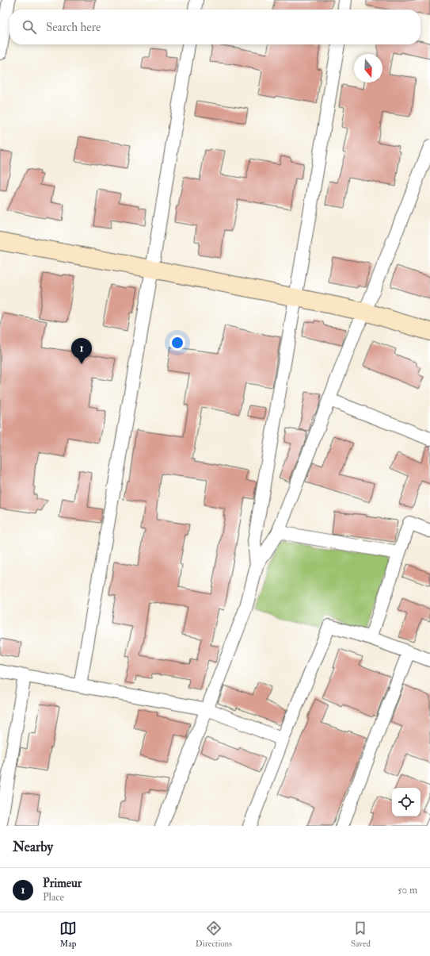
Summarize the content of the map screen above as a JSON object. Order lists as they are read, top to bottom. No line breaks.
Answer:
{"north":"bottom","page":{"search":"Search here","pins":"1","heading":"Nearby","list":[{"mark":"1","name":"Primeur","note":"Place","value":"50 m"}],"nav":["Map","Directions","Saved"]}}
